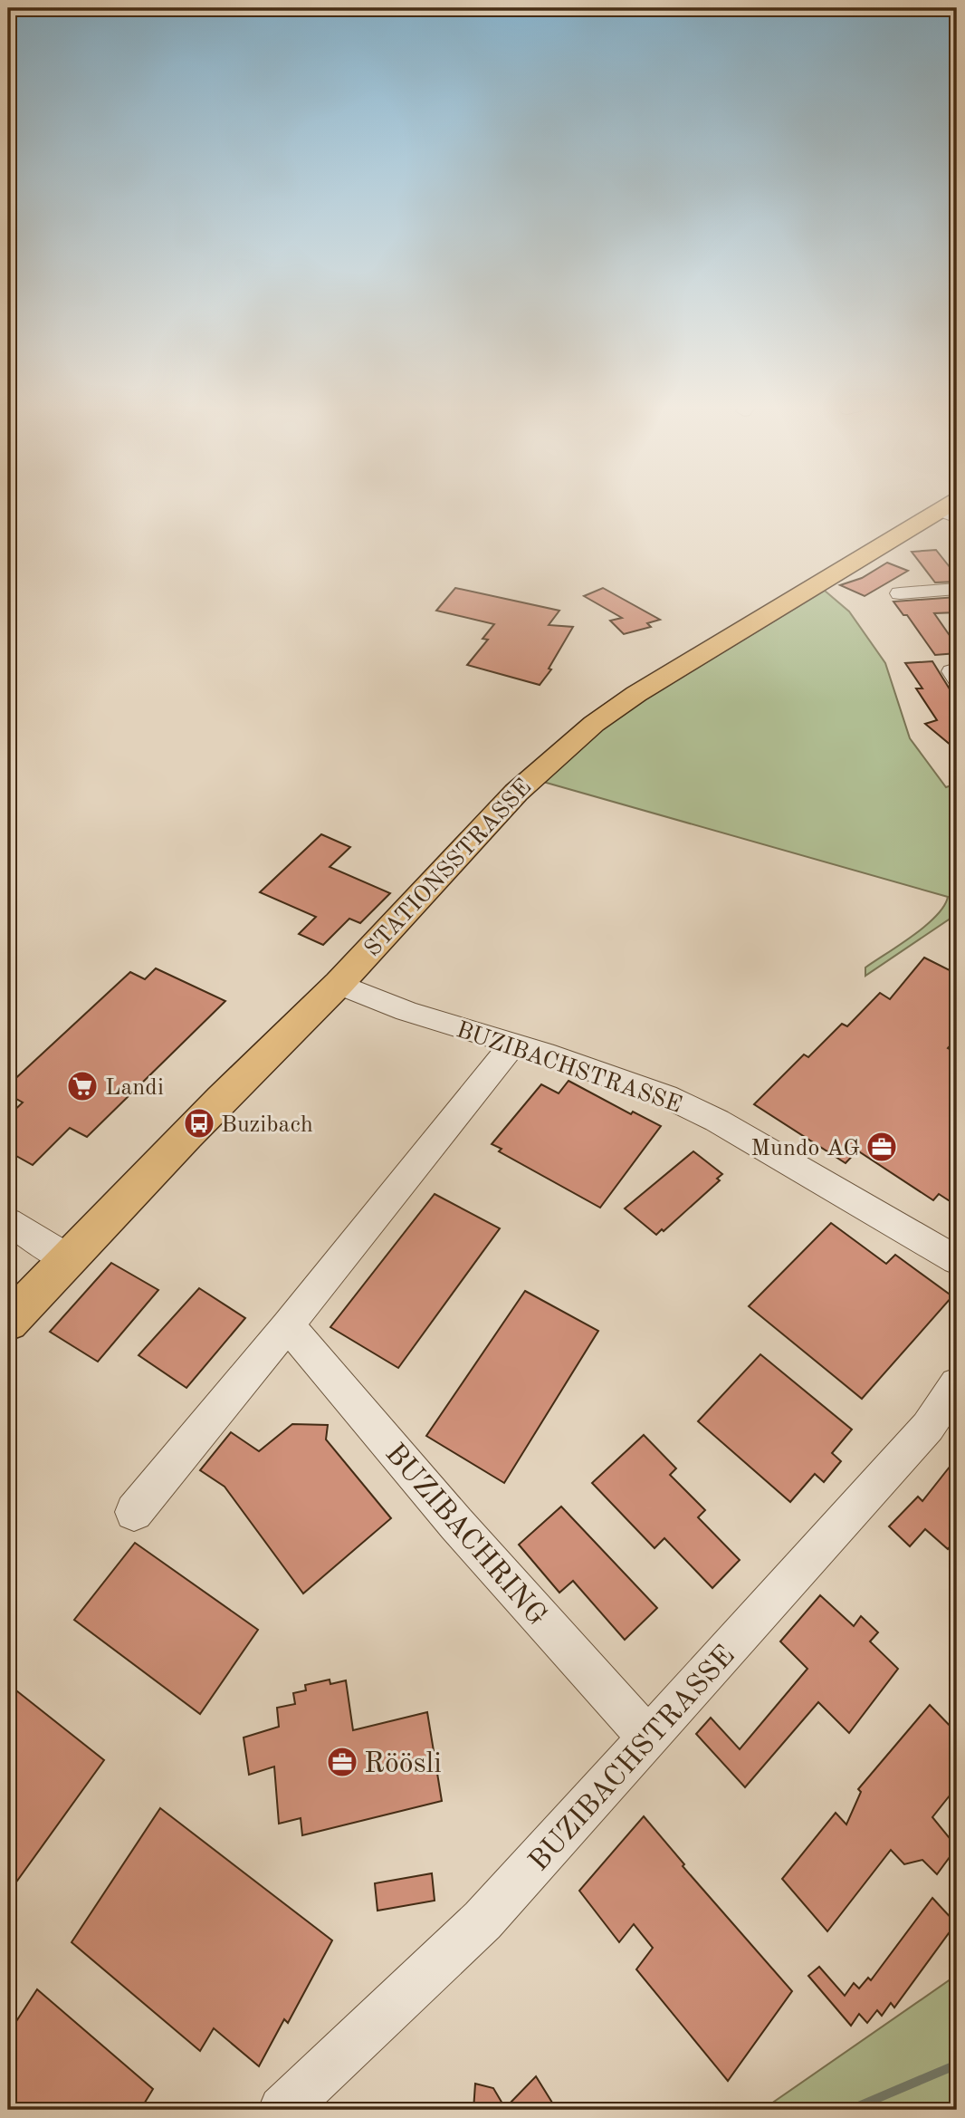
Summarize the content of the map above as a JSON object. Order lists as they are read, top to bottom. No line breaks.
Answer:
{"streets":{"main road":["STATIONSSTRASSE"],"street":["BUZIBACHSTRASSE","BUZIBACHRING"]},"crossings":[["STATIONSSTRASSE","BUZIBACHSTRASSE"],["BUZIBACHSTRASSE","BUZIBACHRING"]],"places":{"supermarket":["Landi"],"bus stop":["Buzibach"],"office":["Mundo AG","Röösli"]}}
